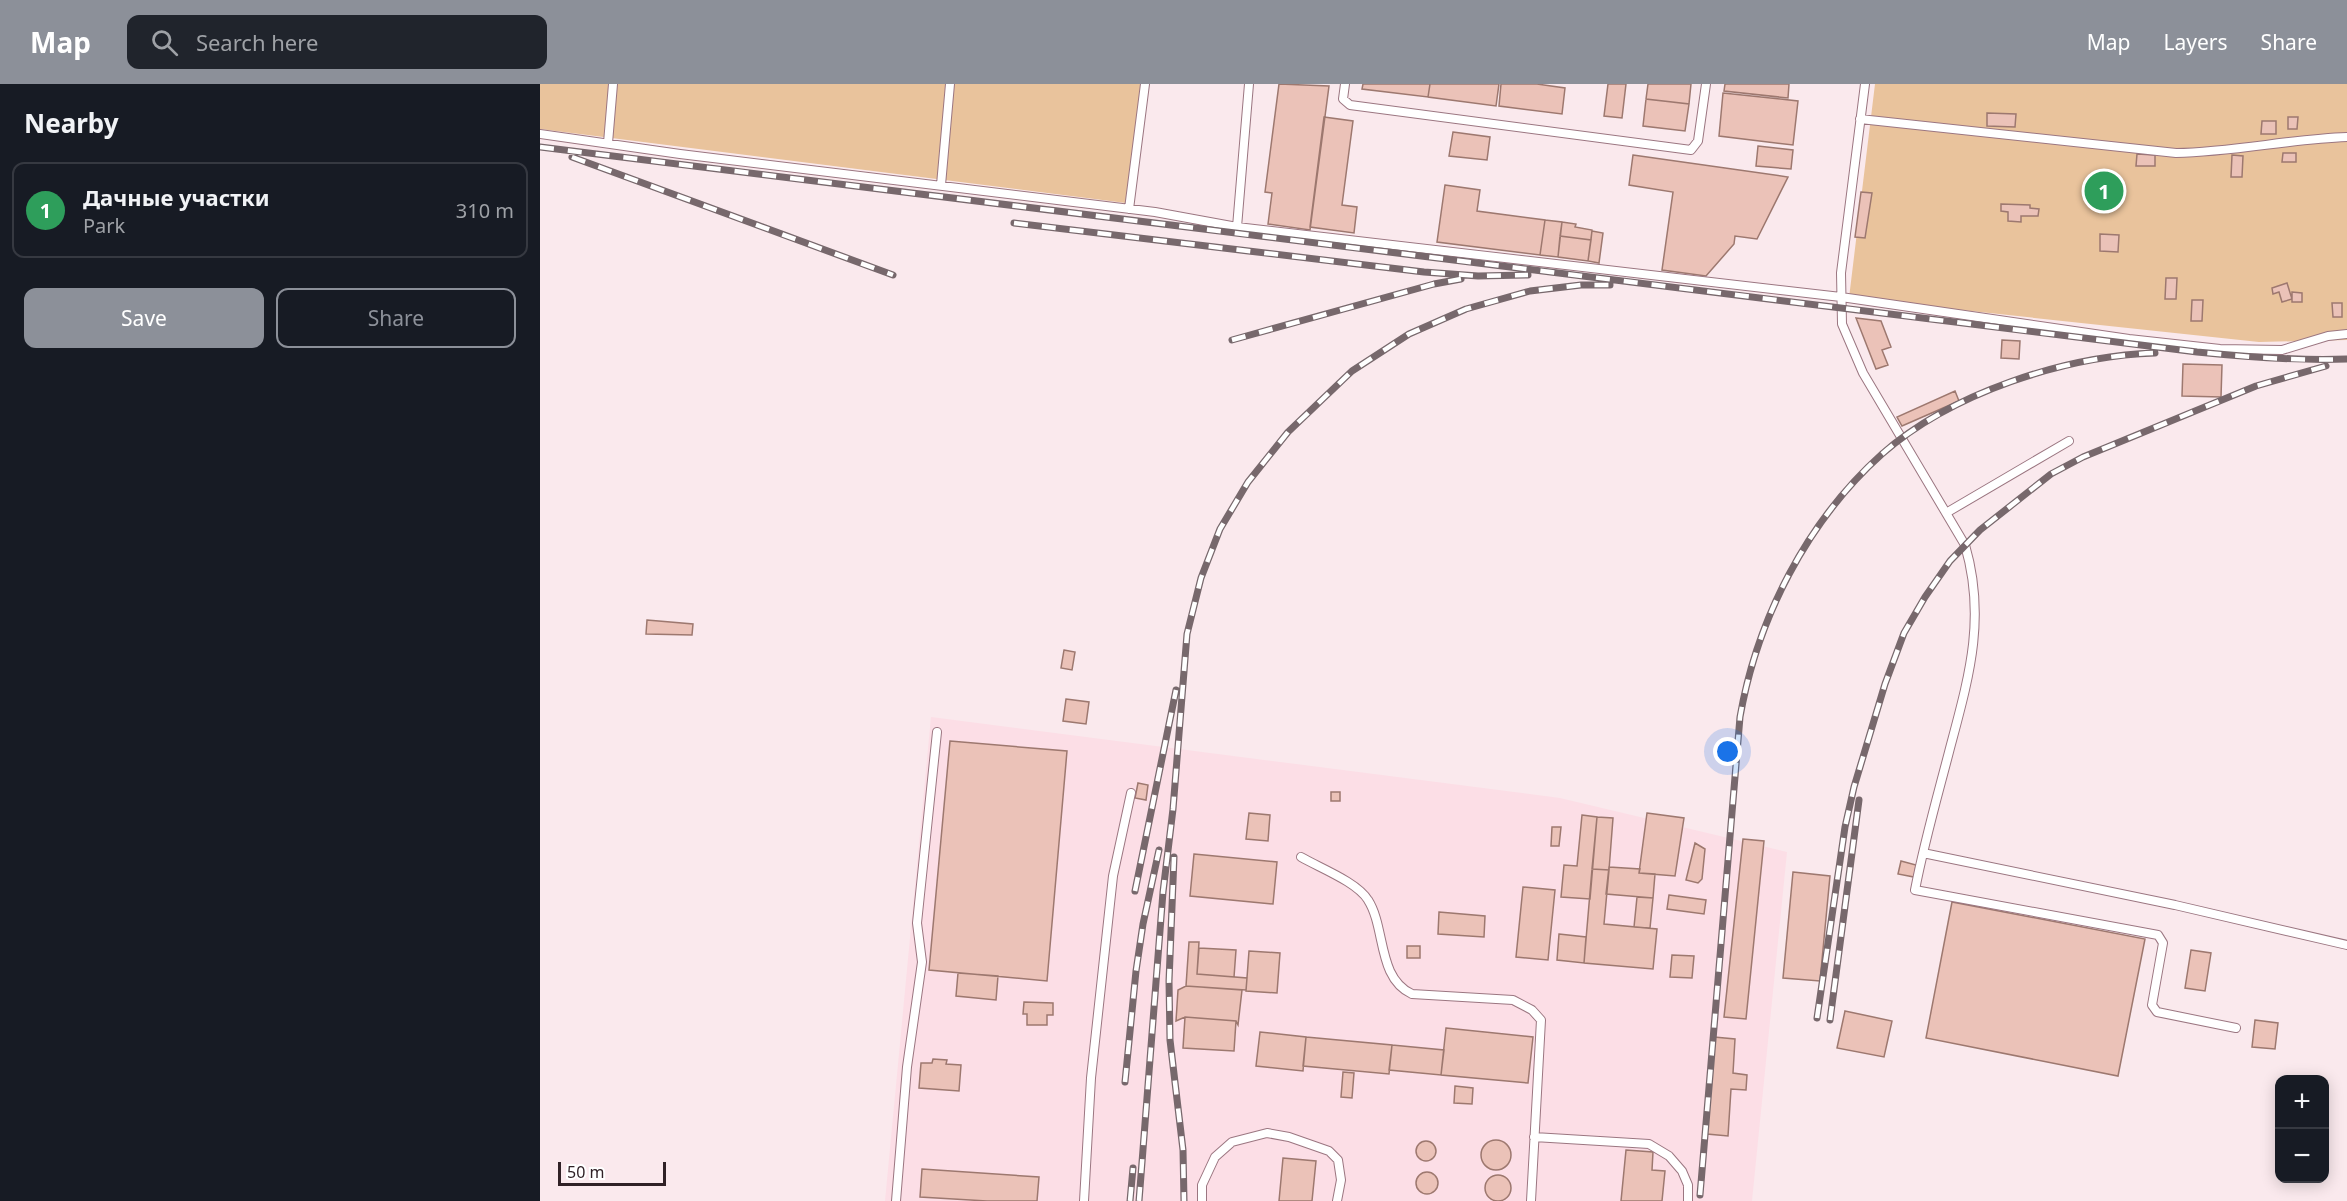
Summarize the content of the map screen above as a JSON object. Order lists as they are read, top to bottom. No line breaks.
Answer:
{"scale_bar":"50 m","page":{"header":"Map","search":"Search here","nav":["Map","Layers","Share"],"heading":"Nearby","list":[{"mark":"1","name":"Дачные участки","note":"Park","value":"310 m"}],"pins":"1","buttons":["Save","Share"],"map_buttons":["+","−"],"scale":"50 m"}}
